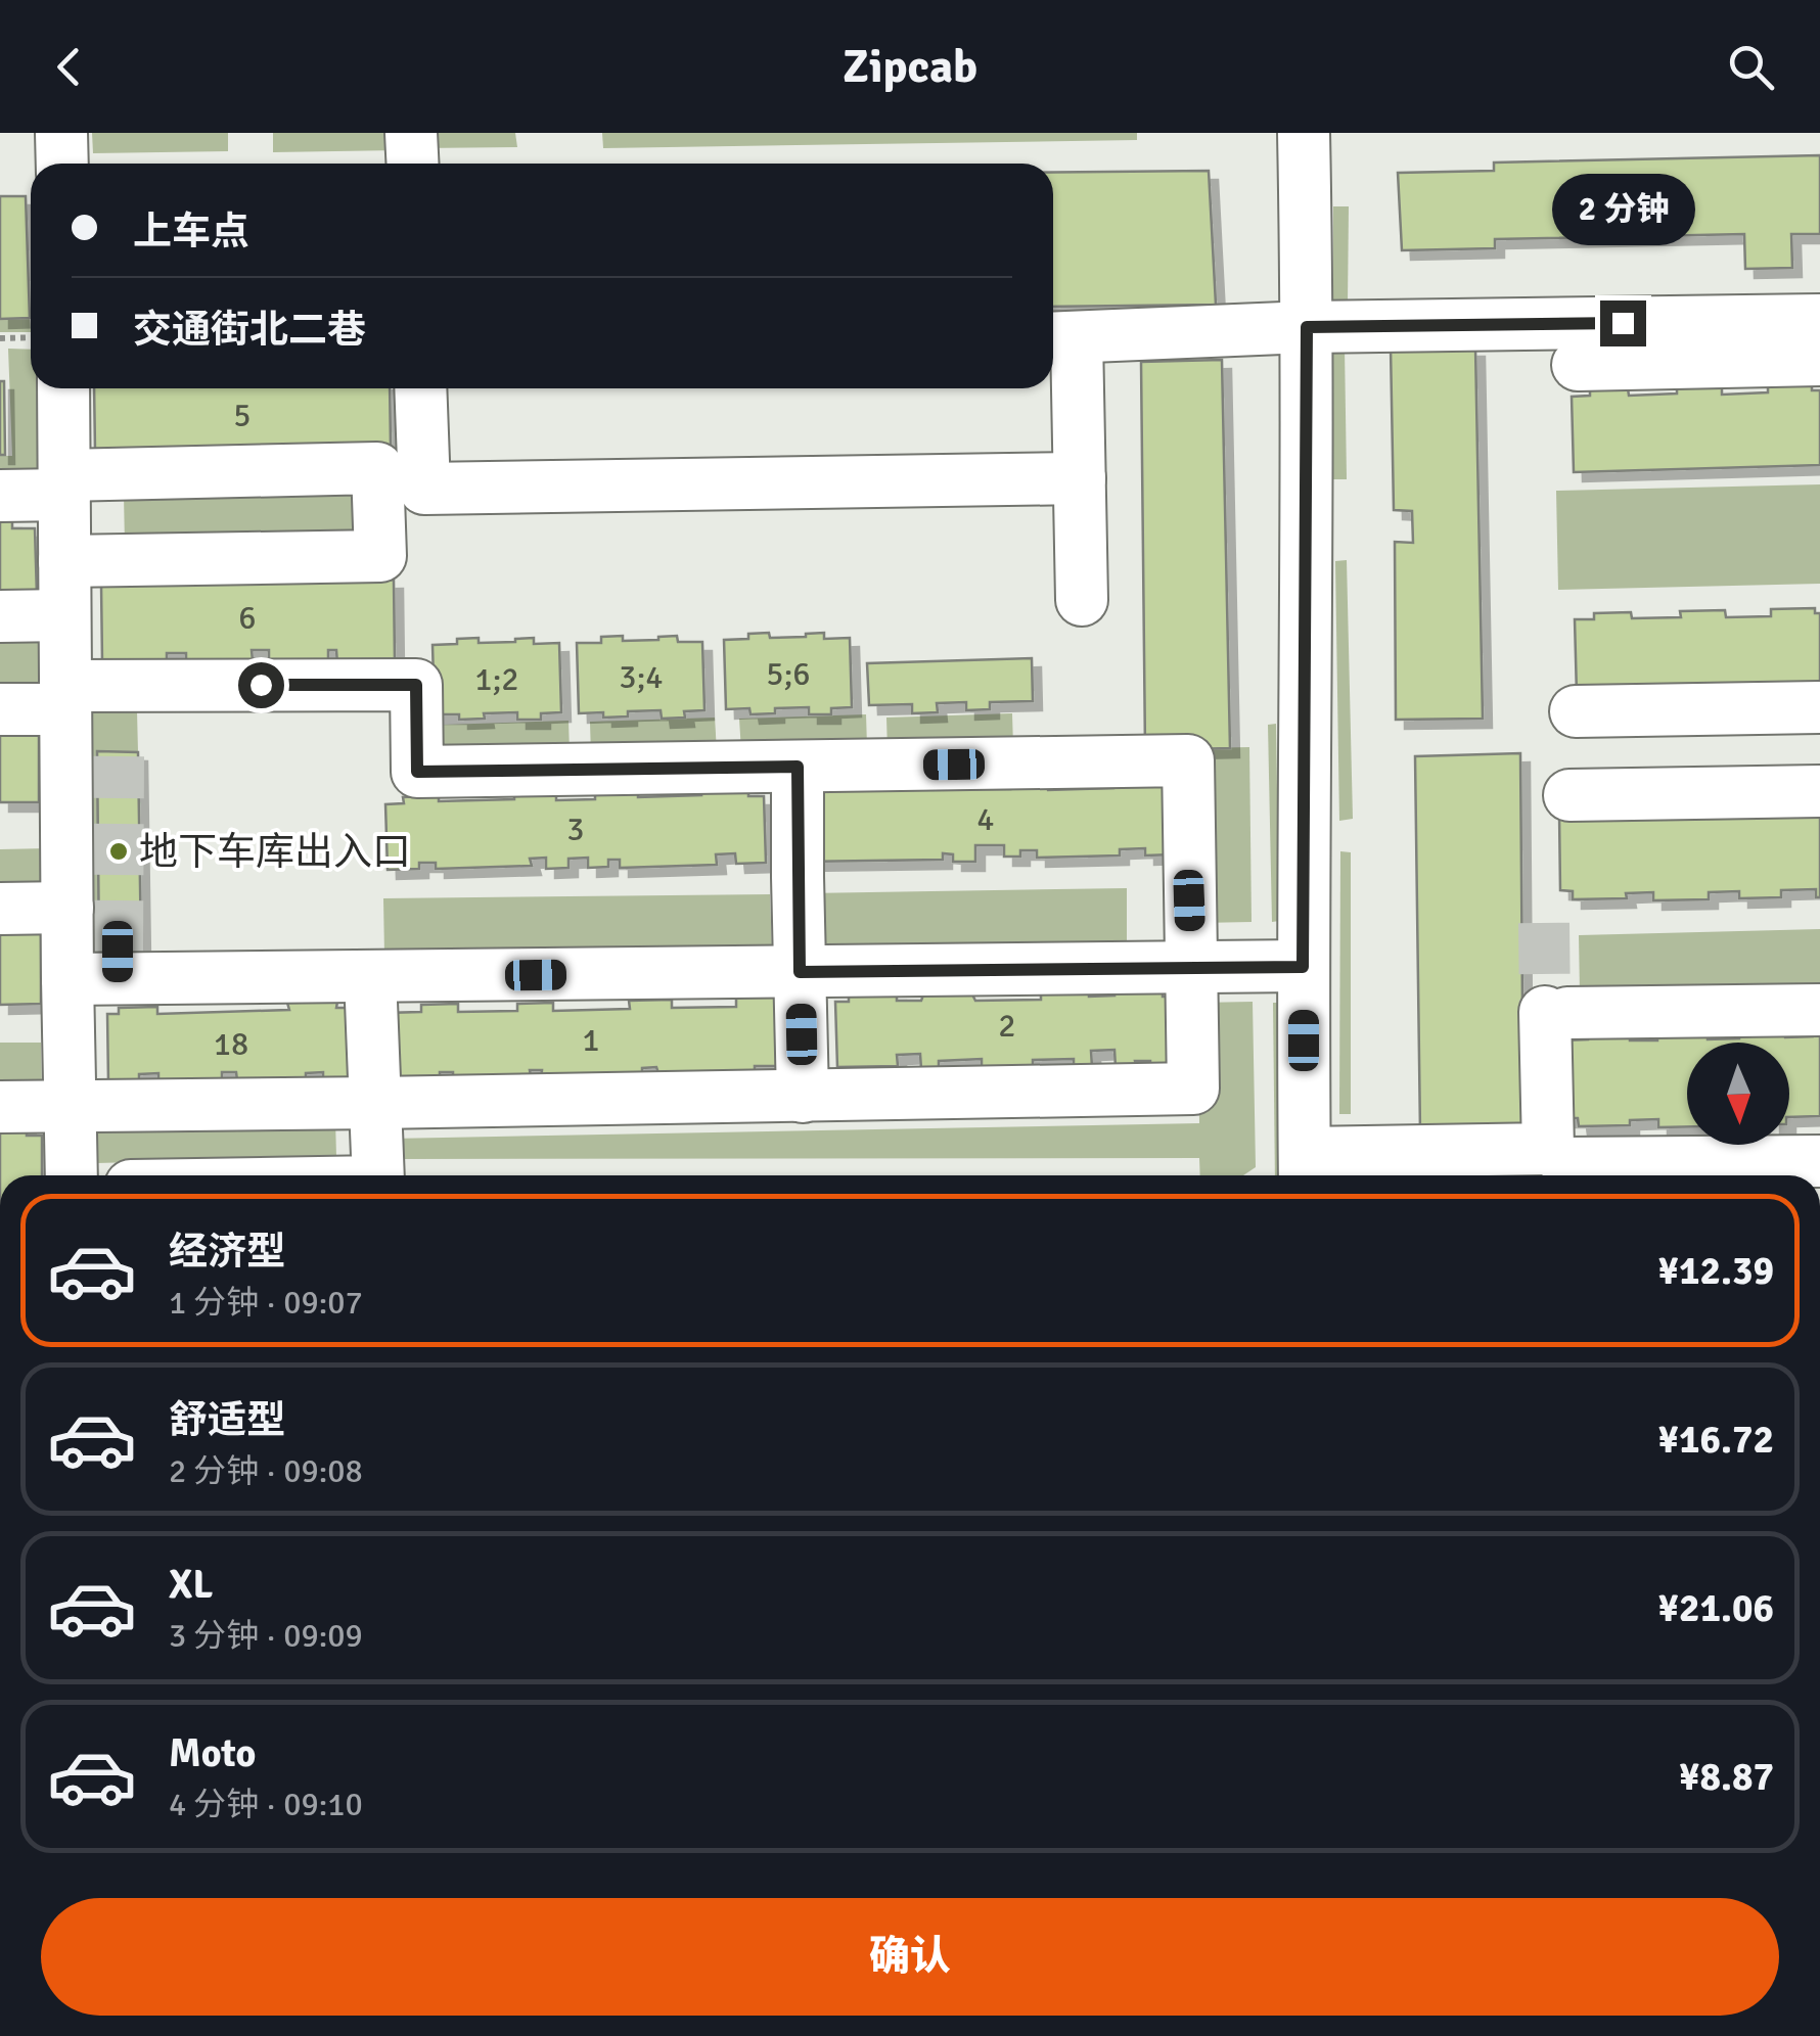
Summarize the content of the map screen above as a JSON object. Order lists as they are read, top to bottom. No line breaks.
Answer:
{"places":["地下车库出入口"],"house_numbers":["5","6","5;6","3;4","1;2","4","3","2","1","18"],"north":"bottom","page":{"header":"Zipcab","banner":["上车点","交通街北二巷"],"bubble":"2 分钟","list":[{"name":"经济型","note":"1 分钟 · 09:07","value":"¥12.39"},{"name":"舒适型","note":"2 分钟 · 09:08","value":"¥16.72"},{"name":"XL","note":"3 分钟 · 09:09","value":"¥21.06"},{"name":"Moto","note":"4 分钟 · 09:10","value":"¥8.87"}],"buttons":"确认"}}
